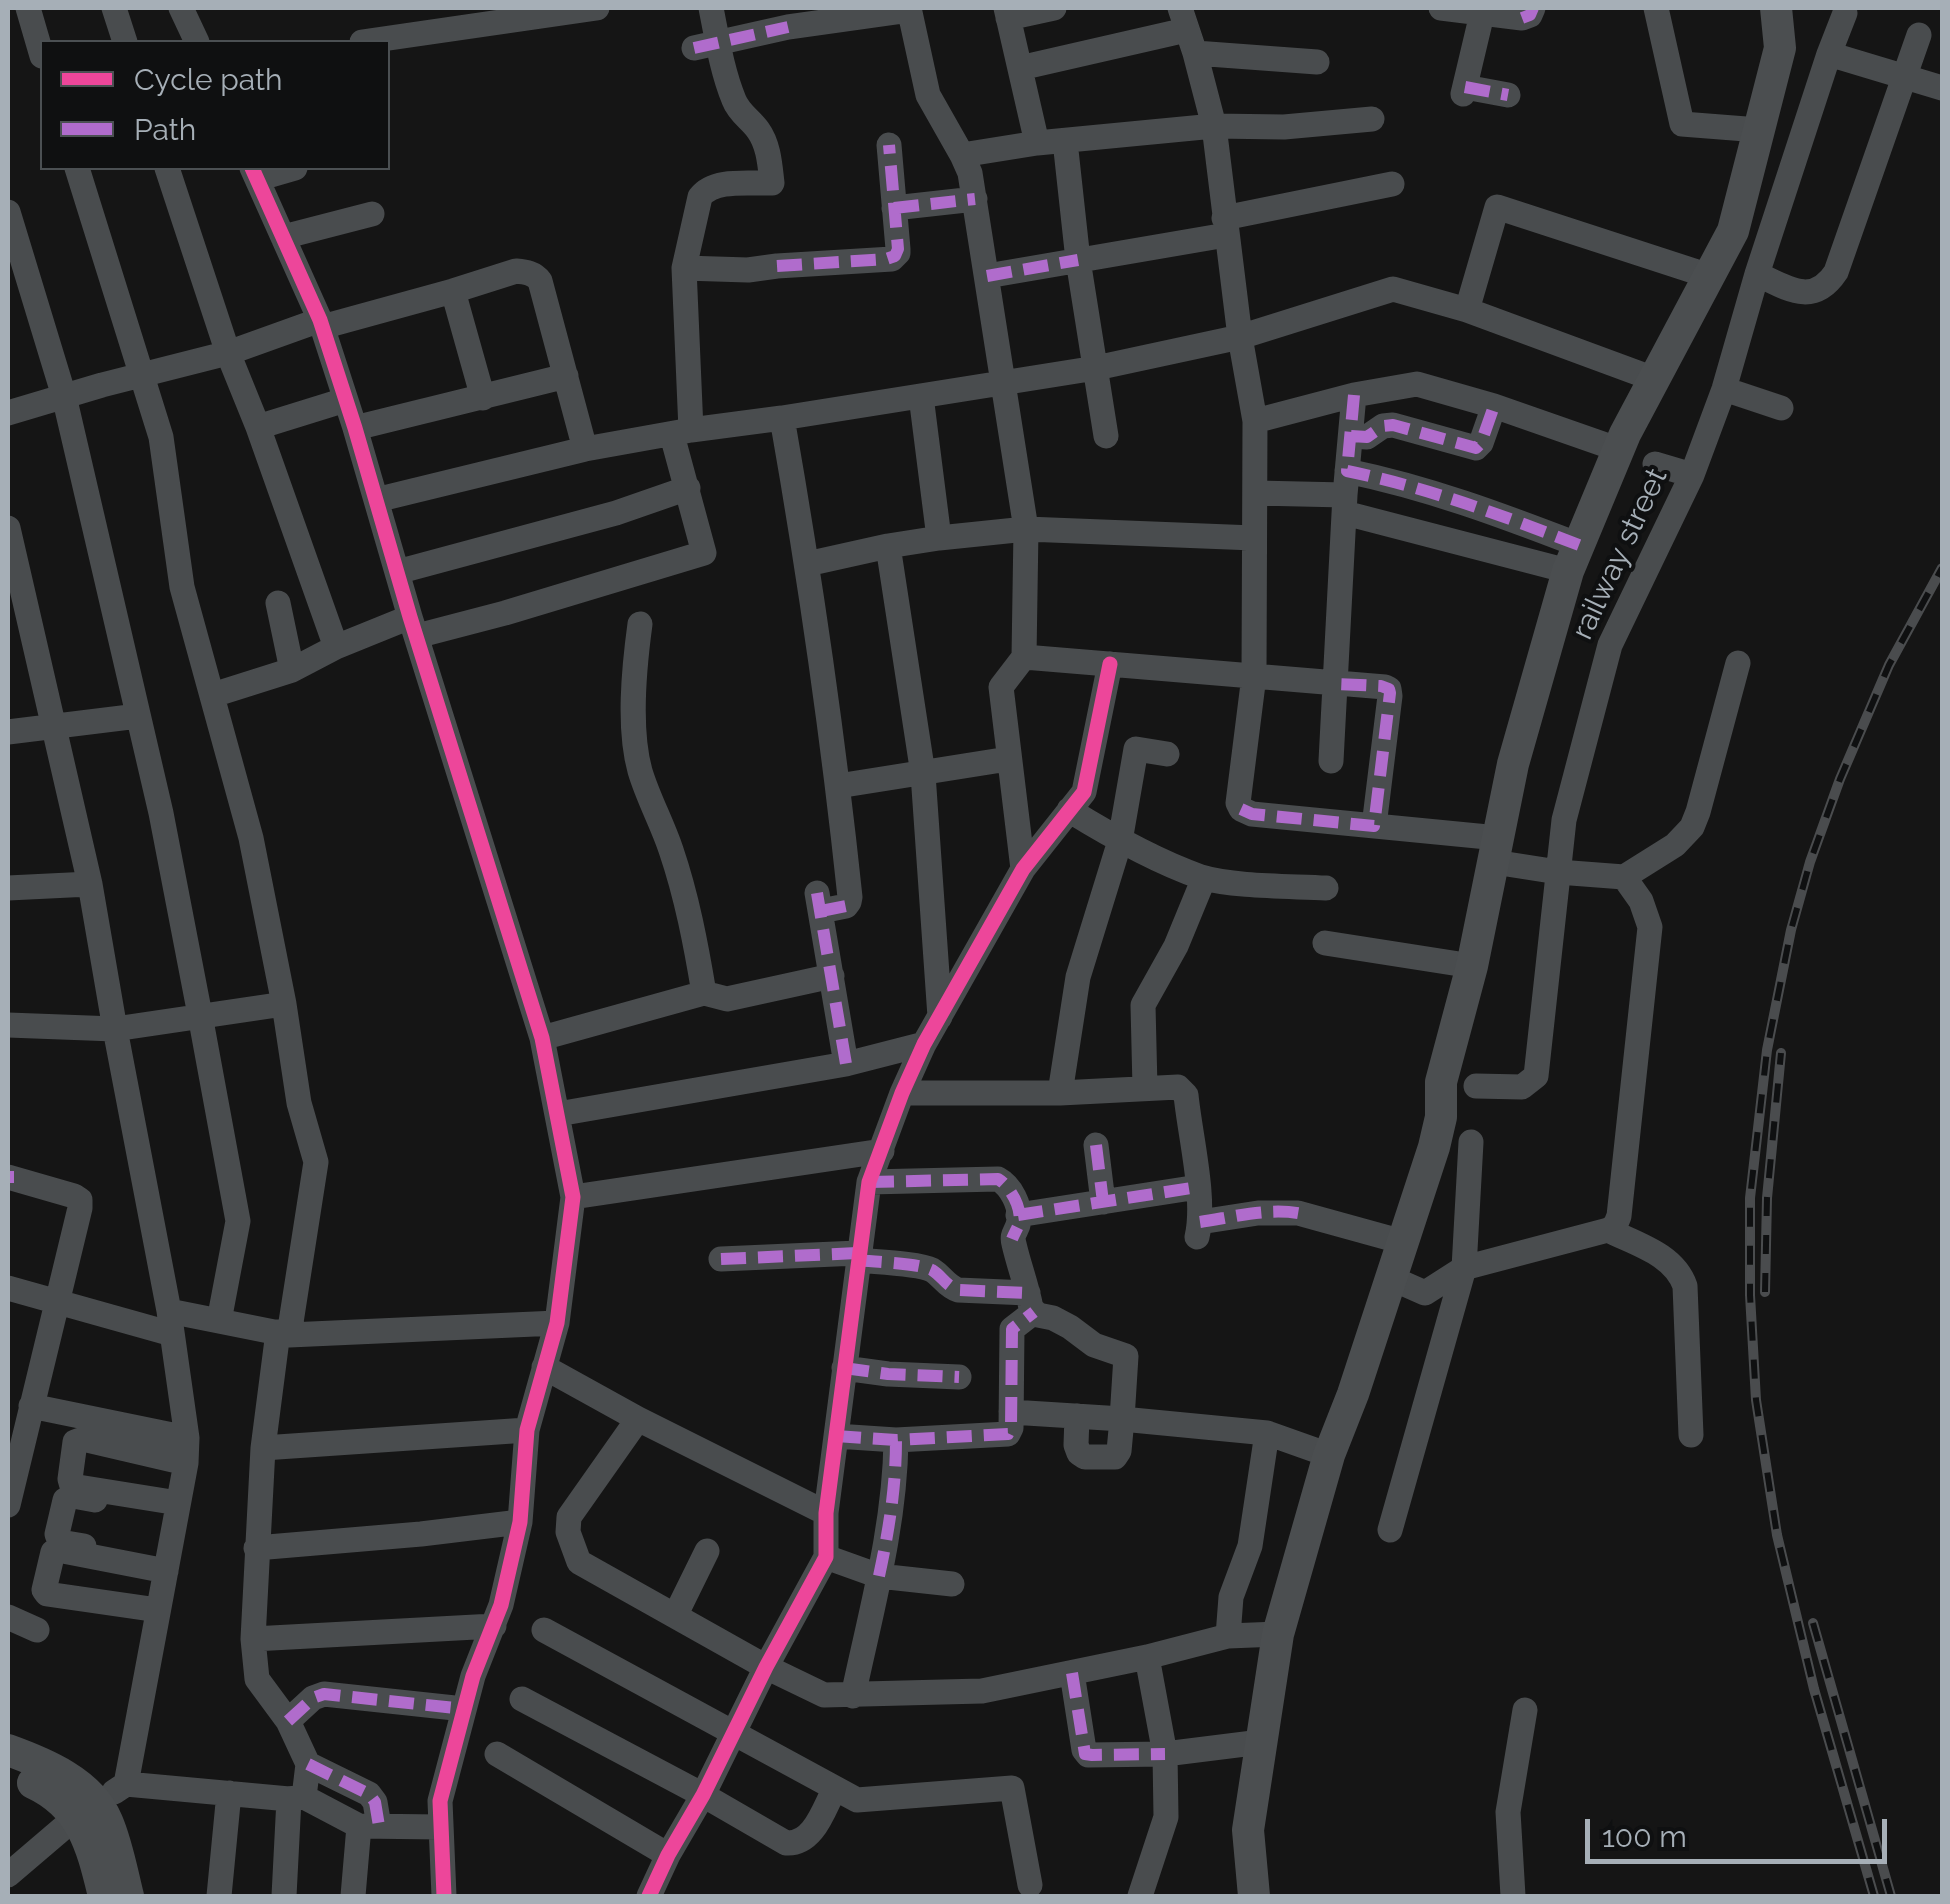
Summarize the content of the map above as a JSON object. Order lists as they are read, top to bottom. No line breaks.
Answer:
{"streets":{"street":["railway street"]},"legend":["Cycle path","Path"],"scale_bar":"100 m"}
